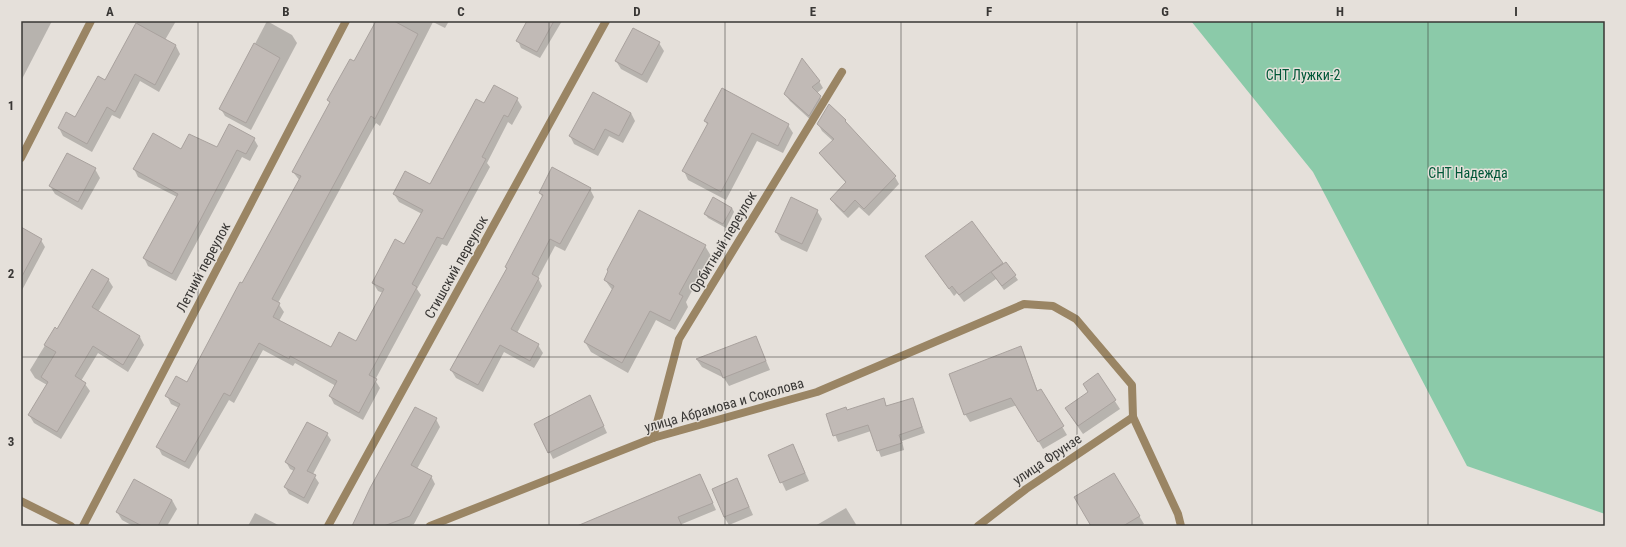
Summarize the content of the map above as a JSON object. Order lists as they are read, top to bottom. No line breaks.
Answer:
{"streets":{"street":["Орбитный переулок","Летний переулок","Стишский переулок","улица Абрамова и Соколова","улица Фрунзе"]},"crossings":[["Орбитный переулок","улица Абрамова и Соколова"],["улица Абрамова и Соколова","улица Фрунзе"]],"parks":["СНТ Лужки-2","СНТ Надежда"],"grid":{"columns":["A","B","C","D","E","F","G","H","I"],"rows":["1","2","3"]}}
